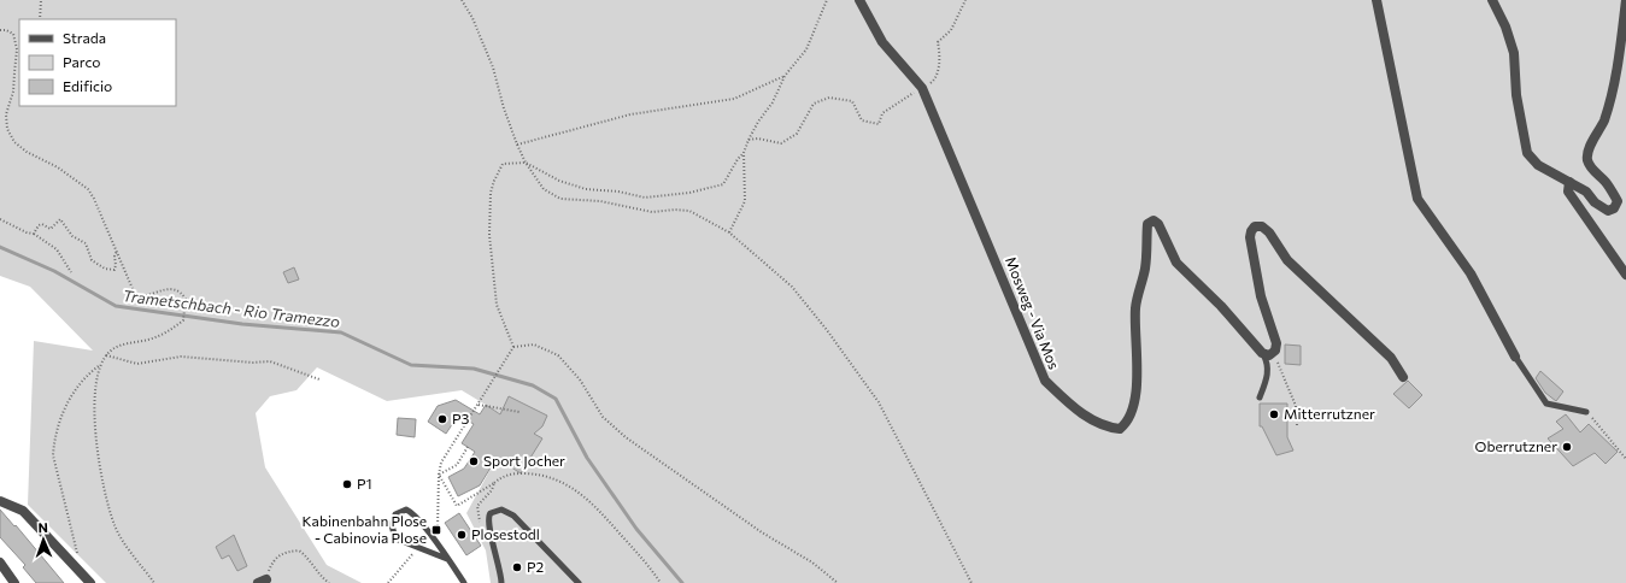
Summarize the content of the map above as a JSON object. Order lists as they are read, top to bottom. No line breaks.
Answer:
{"streets":{"street":["Mosweg - Via Mos"]},"water":["Trametschbach - Rio Tramezzo"],"places":{"other":["Mitterrutzner","P3","Oberrutzner","Sport Jocher","P1","Plosestodl","P2"],"transit":["Kabinenbahn Plose - Cabinovia Plose"]},"legend":["Strada","Parco","Edificio"],"north":"top"}
